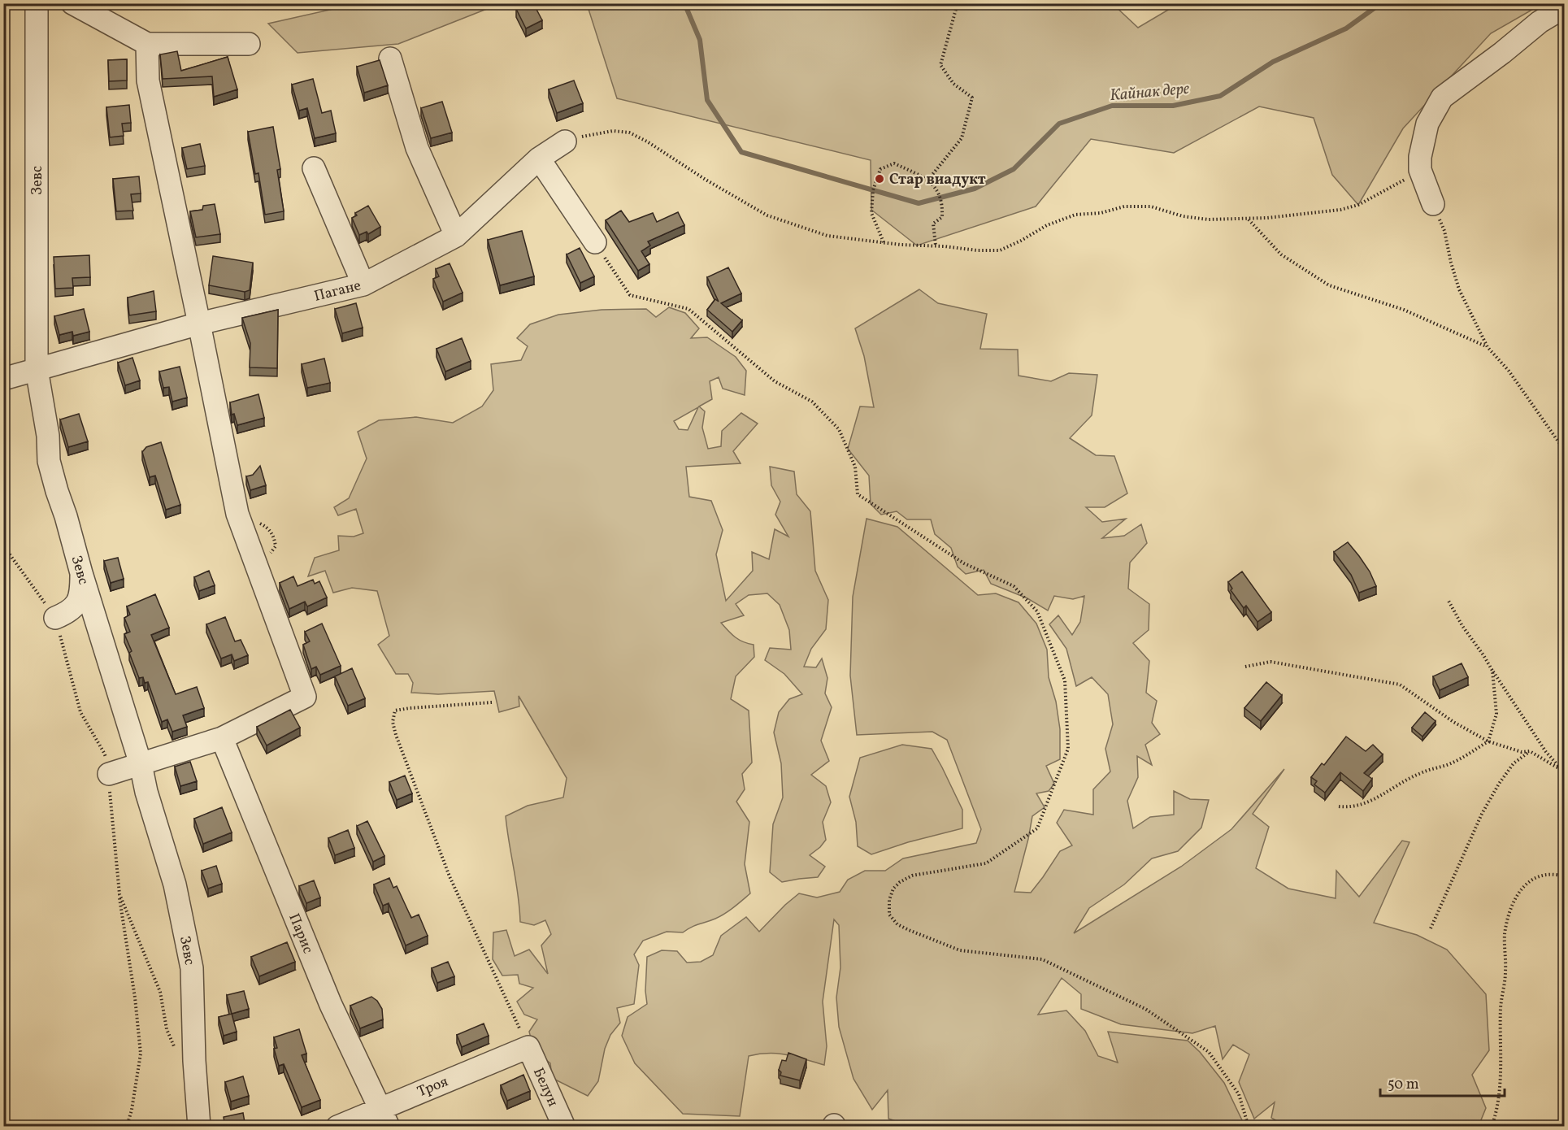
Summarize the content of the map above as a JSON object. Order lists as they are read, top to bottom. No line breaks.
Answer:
{"streets":{"street":["Зевс","Пагане","Парис","Троя","Белун"]},"crossings":[["Зевс","Пагане"],["Парис","Троя"],["Троя","Белун"]],"water":["Кайнак дере"],"places":["Стар виадукт"],"scale_bar":"50 m"}
